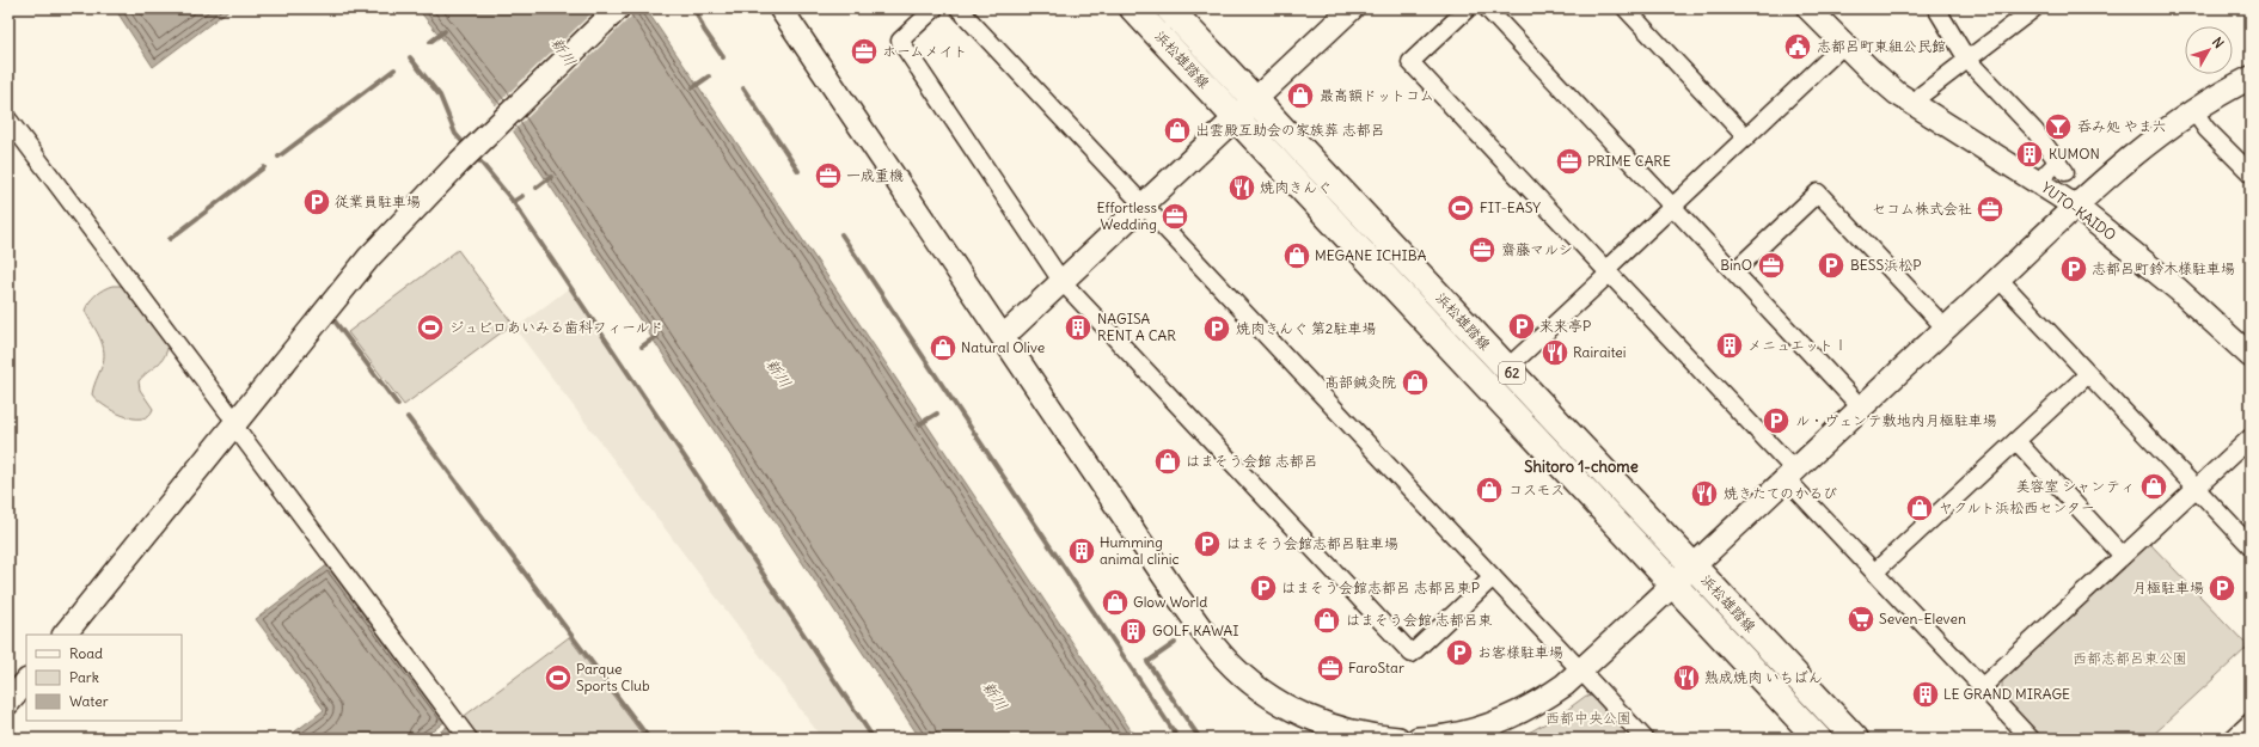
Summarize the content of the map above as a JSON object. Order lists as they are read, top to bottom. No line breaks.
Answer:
{"streets":{"main road":["浜松雄踏線","62"],"street":["YUTO-KAIDO"]},"districts":["Shitoro 1-chome"],"water":["新川"],"parks":["西都志都呂東公園","西都中央公園"],"places":{"public building":["志都呂町東組公民館"],"office":["ホームメイト","PRIME CARE","一成重機","セコム株式会社","Effortless Wedding","齋藤マルシ","BinO","FaroStar"],"shop":["最高額ドットコム","出雲殿互助会の家族葬 志都呂","MEGANE ICHIBA","Natural Olive","髙部鍼灸院","はまそう会館 志都呂","美容室 シャンティ","コスモス","ヤクルト浜松西センター","Glow World","はまそう会館 志都呂東"],"bar":["呑み処 やま六"],"building":["KUMON","NAGISA RENT A CAR","メニュエットⅠ","Humming animal clinic","GOLF KAWAI","LE GRAND MIRAGE"],"restaurant":["焼肉きんぐ","Rairaitei","焼きたてのかるび","熟成焼肉 いちばん"],"parking":["従業員駐車場","BESS浜松P","志都呂町鈴木様駐車場","来来亭P","焼肉きんぐ 第2駐車場","ル・ヴェンテ敷地内月極駐車場","はまそう会館志都呂駐車場","はまそう会館志都呂 志都呂東P","月極駐車場","お客様駐車場"],"sports":["FIT-EASY","ジュビロあいみる歯科フィールド","Parque Sports Club"],"supermarket":["Seven-Eleven"]},"legend":["Road","Park","Water"],"north":"top right"}
